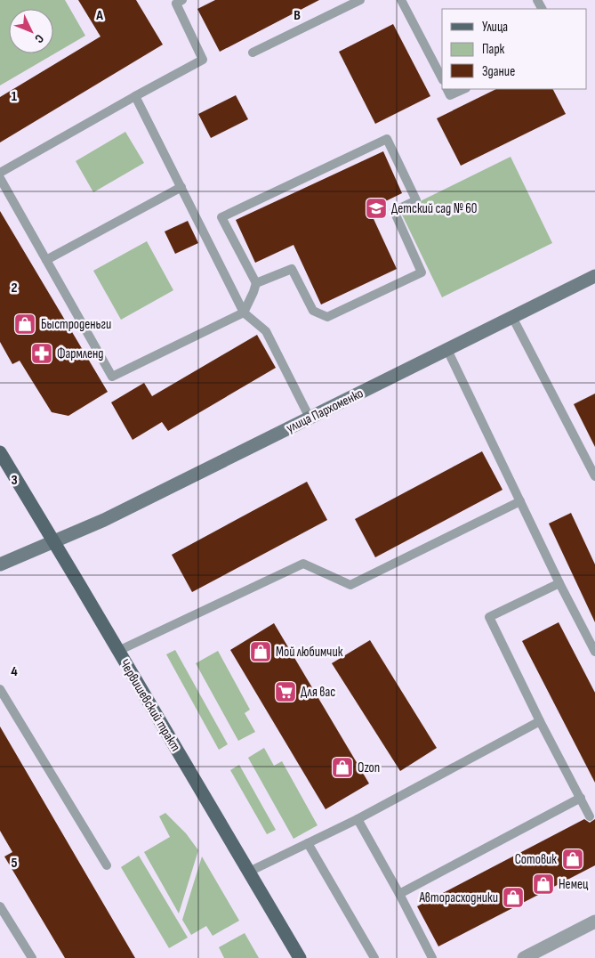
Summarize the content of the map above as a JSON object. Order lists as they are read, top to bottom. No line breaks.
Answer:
{"streets":{"main road":["Червишевский тракт"],"street":["улица Пархоменко"]},"crossings":[["улица Пархоменко","Червишевский тракт"]],"places":{"school or university":["Детский сад № 60"],"shop":["Быстроденьги","Мой любимчик","Ozon","Сотовик","Немец","Авторасходники"],"pharmacy":["Фармленд"],"supermarket":["Для вас"]},"legend":["Улица","Парк","Здание"],"north":"bottom right","grid":{"columns":["A","B"],"rows":["1","2","3","4","5"]}}
